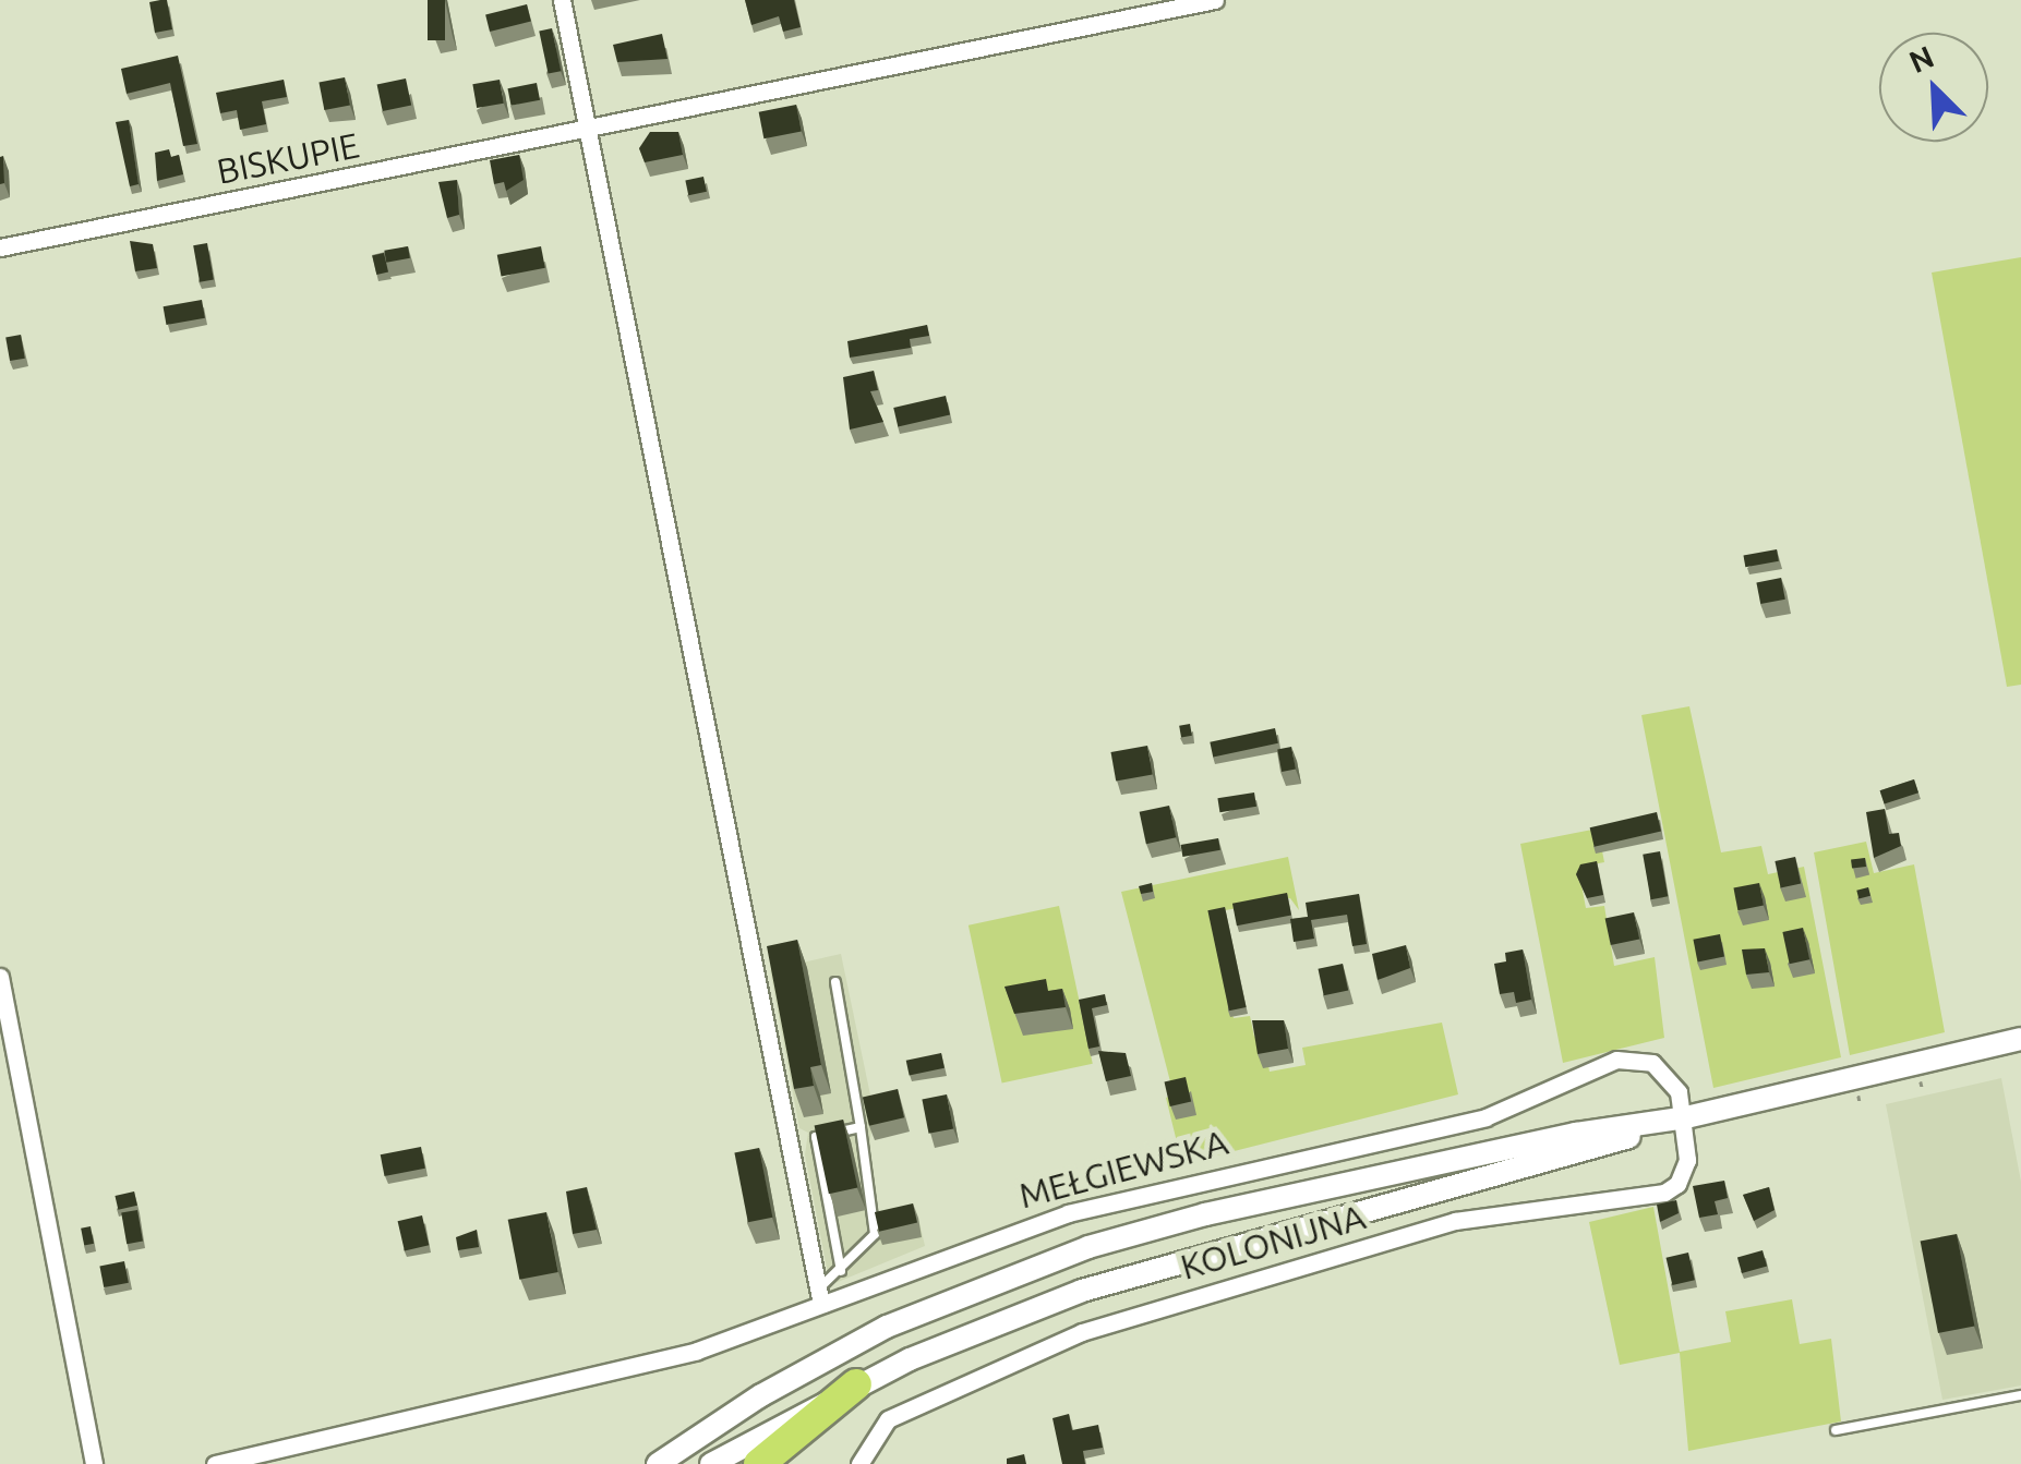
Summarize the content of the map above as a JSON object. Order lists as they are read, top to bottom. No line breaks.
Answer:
{"streets":{"street":["BISKUPIE","MEŁGIEWSKA","KOLONIJNA"]},"crossings":[["MEŁGIEWSKA","KOLONIJNA"]],"north":"top left"}
